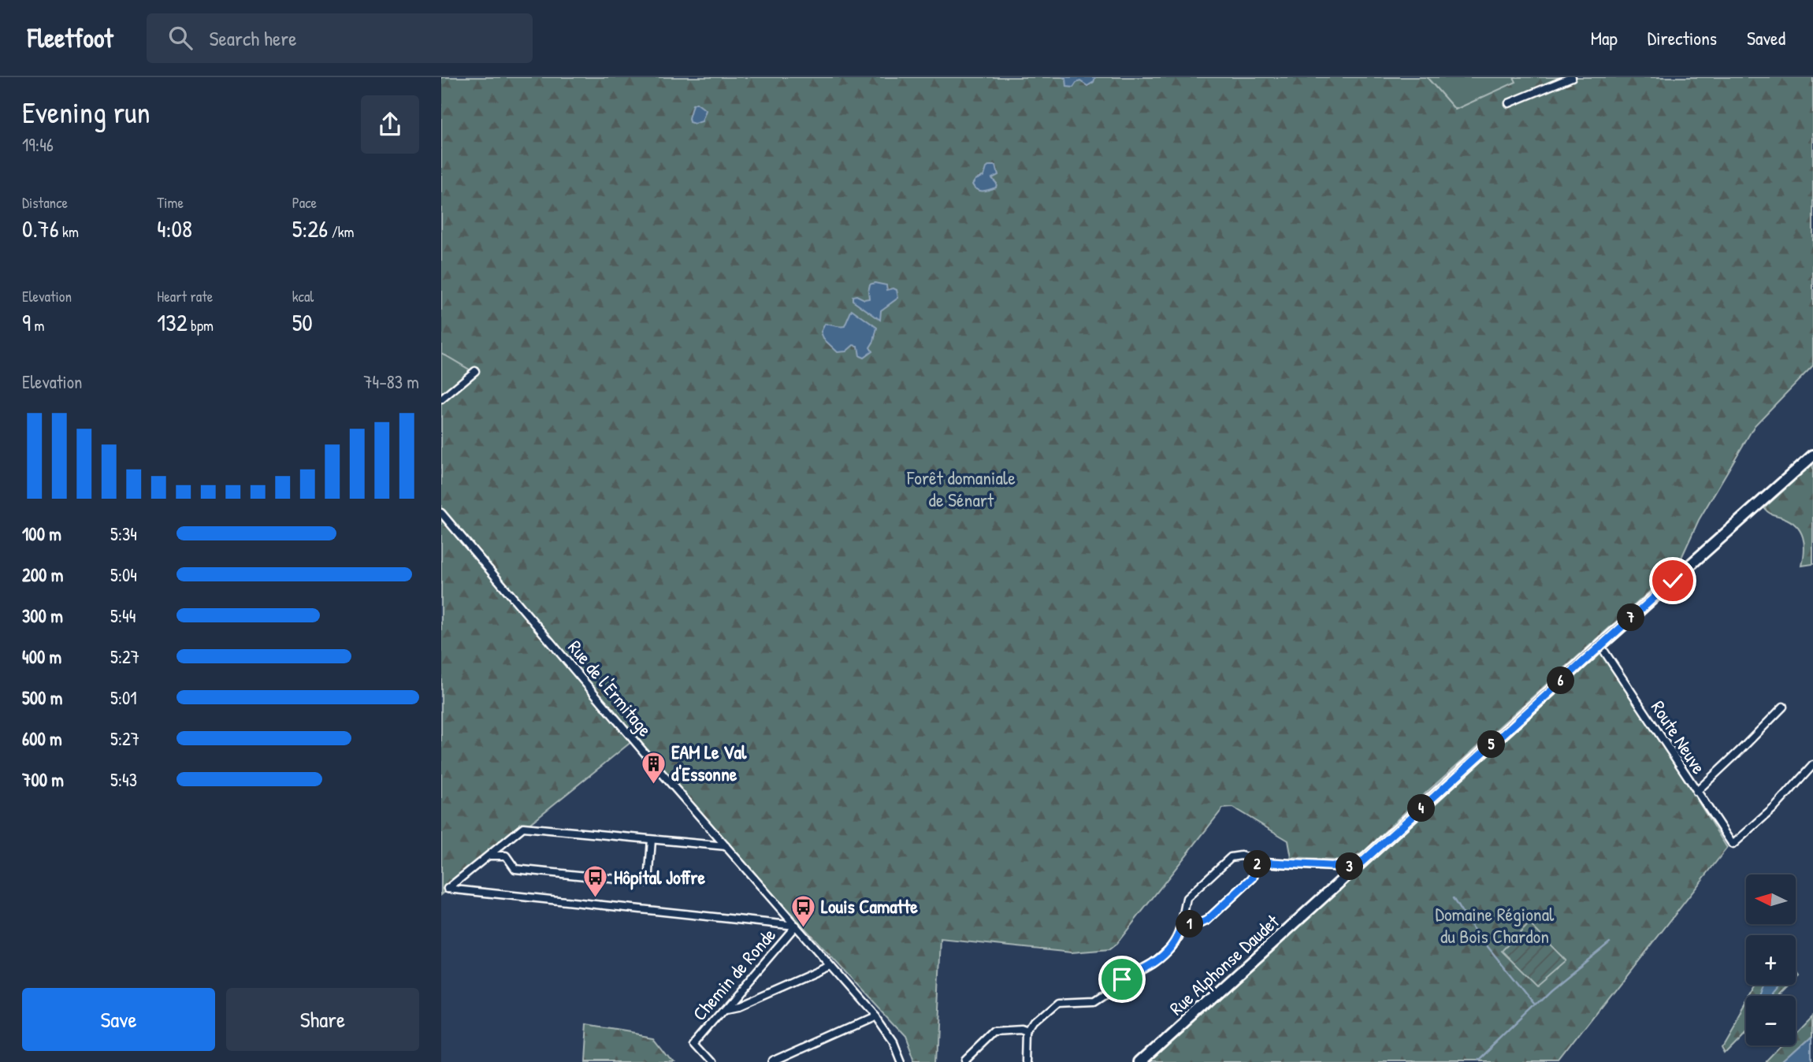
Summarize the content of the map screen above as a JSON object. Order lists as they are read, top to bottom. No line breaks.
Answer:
{"streets":{"main road":["Rue Alphonse Daudet"],"street":["Rue de l'Ermitage","Route Neuve","Chemin de Ronde"]},"crossings":[["Rue de l'Ermitage","Chemin de Ronde"],["Route Neuve","Rue Alphonse Daudet"]],"parks":["Forêt domaniale de Sénart","Domaine Régional du Bois Chardon"],"places":{"building":["EAM Le Val d'Essonne"],"bus stop":["Hôpital Joffre","Louis Camatte"]},"north":"left","page":{"header":"Fleetfoot","search":"Search here","nav":["Map","Directions","Saved"],"heading":["Evening run","19:46"],"stats":[["Distance","0.76 km"],["Time","4:08"],["Pace","5:26 /km"],["Elevation","9 m"],["Heart rate","132 bpm"],["kcal","50"]],"chart":["Elevation","74–83 m"],"list":[{"name":"100 m","note":"5:34"},{"name":"200 m","note":"5:04"},{"name":"300 m","note":"5:44"},{"name":"400 m","note":"5:27"},{"name":"500 m","note":"5:01"},{"name":"600 m","note":"5:27"},{"name":"700 m","note":"5:43"}],"pins":["7","6","5","4","2","3","1"],"map_buttons":["+","−"],"buttons":["Save","Share"]}}
